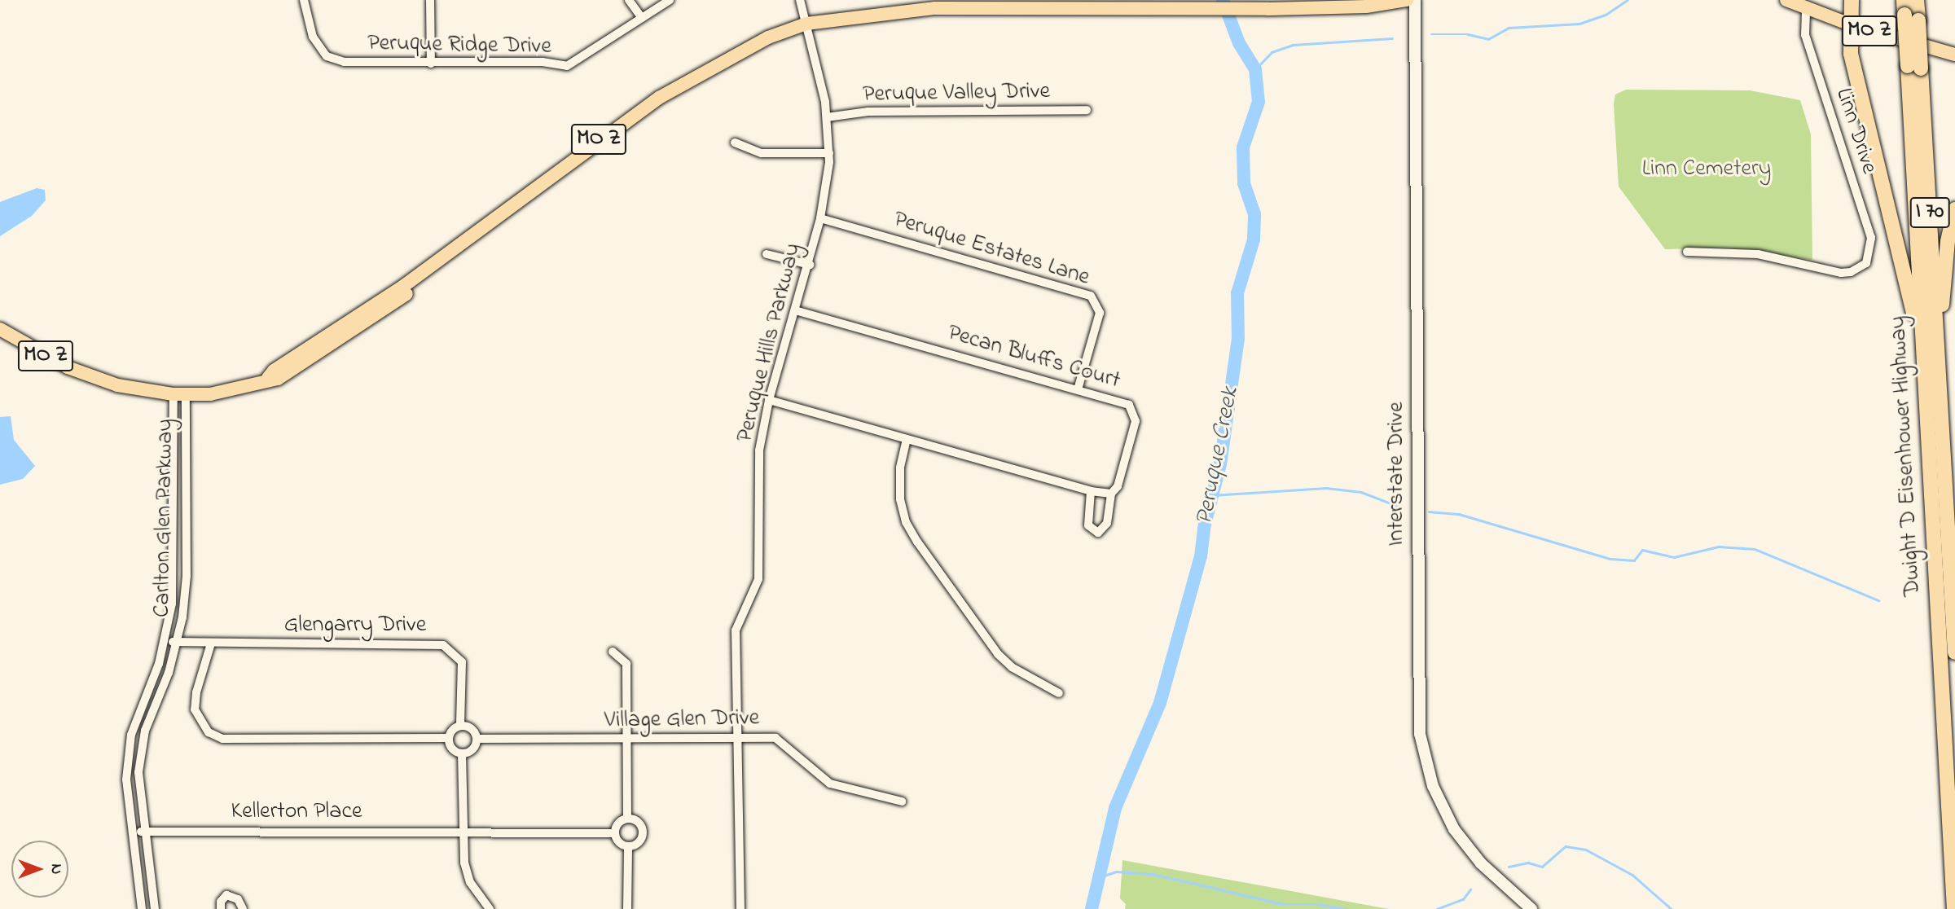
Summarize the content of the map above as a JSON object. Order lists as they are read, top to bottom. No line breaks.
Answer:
{"streets":{"highway":["I 70","Dwight D Eisenhower Highway"],"main road":["MO Z","Interstate Drive"],"street":["Peruque Ridge Drive","Peruque Valley Drive","Linn Drive","Peruque Estates Lane","Peruque Hills Parkway","Pecan Bluffs Court","Carlton Glen Parkway","Glengarry Drive","Village Glen Drive","Kellerton Place"]},"crossings":[["MO Z","Linn Drive"],["MO Z","Peruque Hills Parkway"],["MO Z","Carlton Glen Parkway"],["Peruque Valley Drive","Peruque Hills Parkway"],["Peruque Estates Lane","Peruque Hills Parkway"],["Peruque Estates Lane","Pecan Bluffs Court"],["Peruque Hills Parkway","Pecan Bluffs Court"],["Peruque Hills Parkway","Village Glen Drive"],["Carlton Glen Parkway","Glengarry Drive"],["Carlton Glen Parkway","Kellerton Place"],["Glengarry Drive","Village Glen Drive"]],"water":["Peruque Creek"],"parks":["Linn Cemetery"],"north":"right"}
